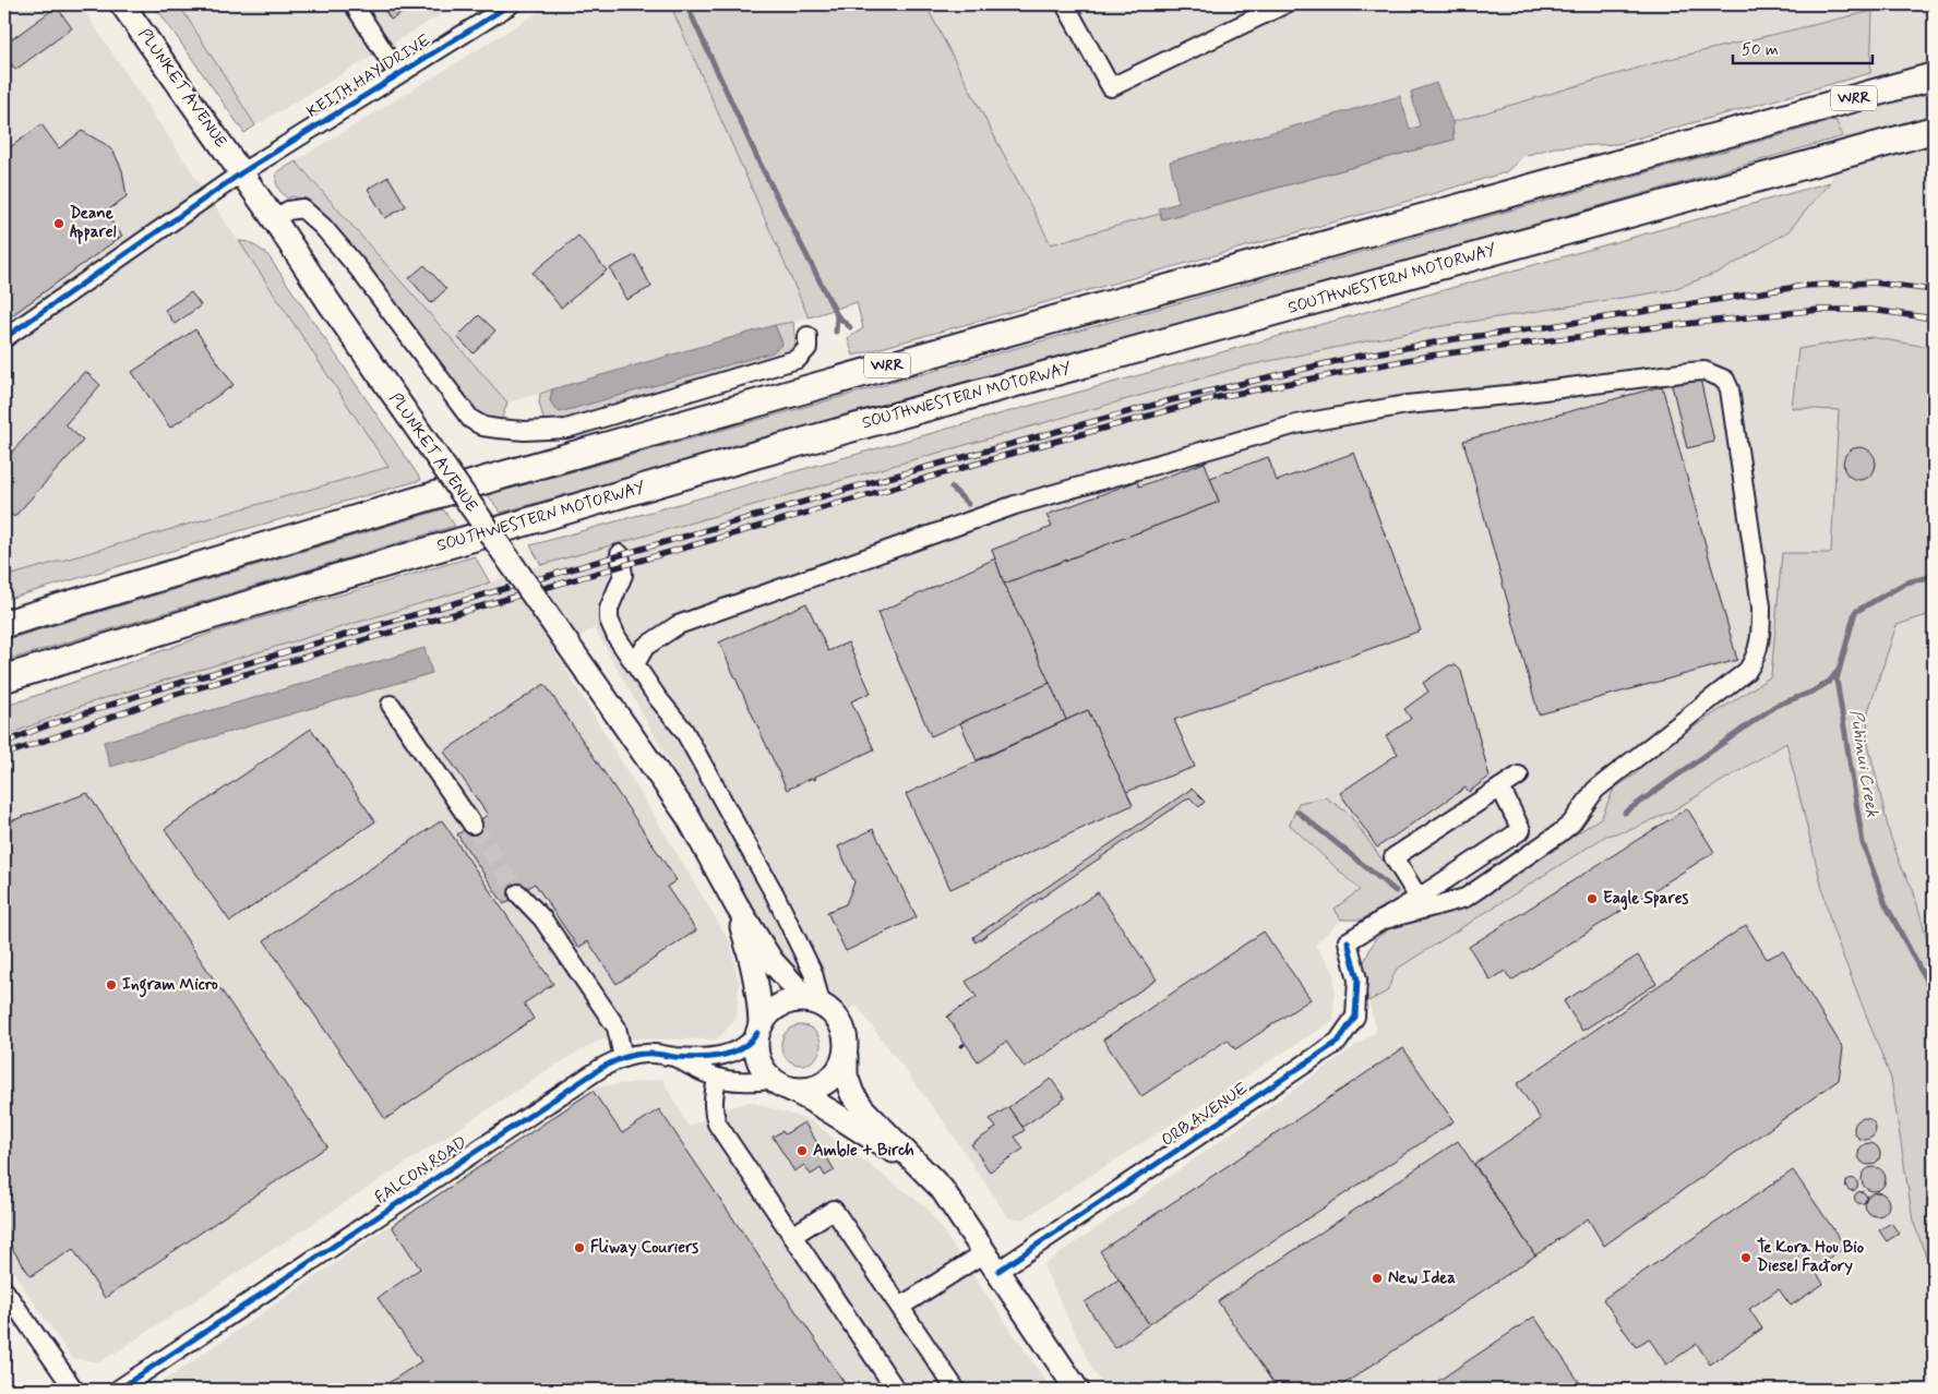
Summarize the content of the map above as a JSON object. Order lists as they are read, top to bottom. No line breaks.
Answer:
{"streets":{"highway":["WRR","SOUTHWESTERN MOTORWAY"],"main road":["PLUNKET AVENUE"],"street":["KEITH HAY DRIVE","ORB AVENUE","FALCON ROAD"]},"crossings":[["KEITH HAY DRIVE","PLUNKET AVENUE"],["PLUNKET AVENUE","FALCON ROAD"]],"water":["Puhinui Creek"],"places":["Deane Apparel","Eagle Spares","Ingram Micro","Amble + Birch","Fliway Couriers","Te Kora Hou Bio Diesel Factory","New Idea"],"scale_bar":"50 m"}
